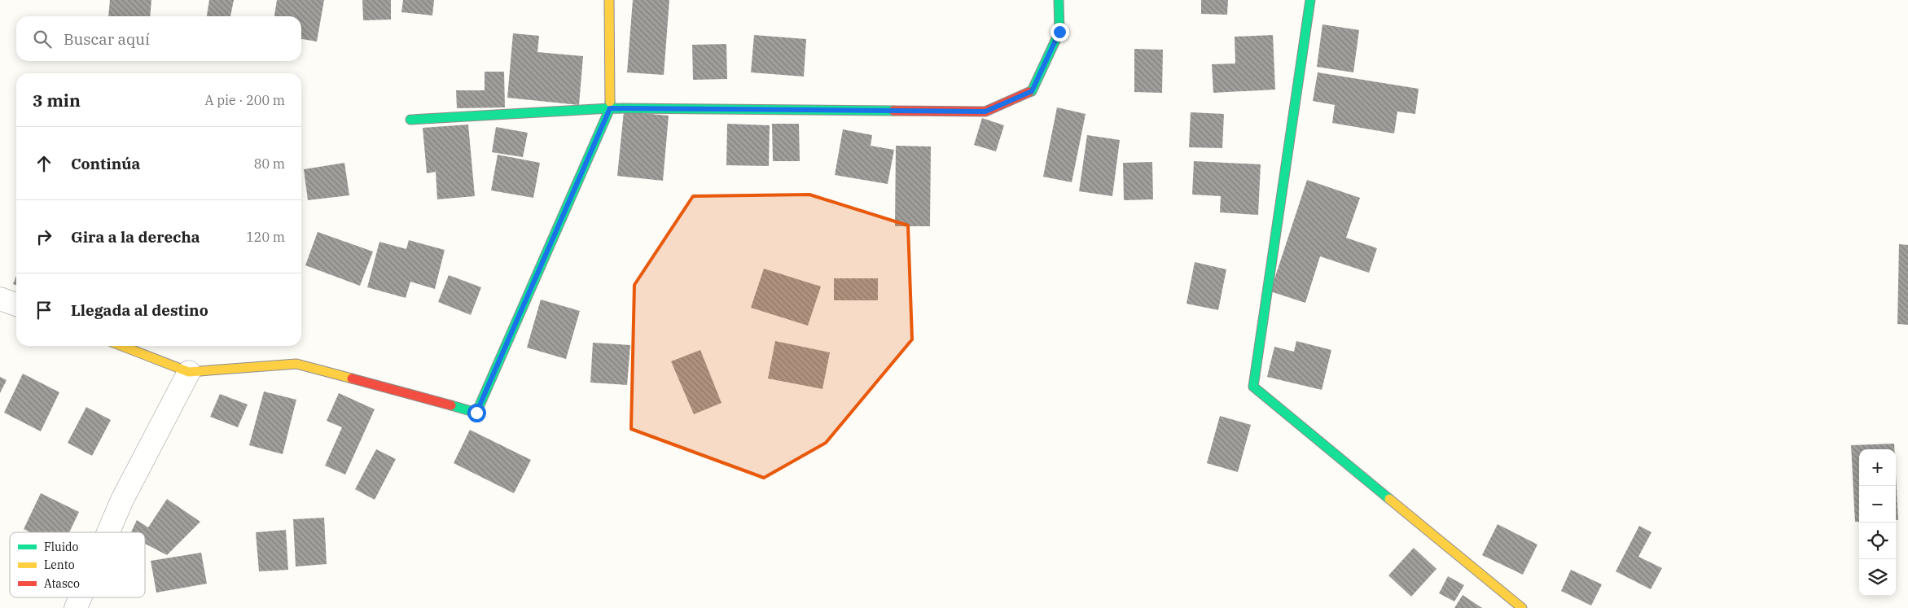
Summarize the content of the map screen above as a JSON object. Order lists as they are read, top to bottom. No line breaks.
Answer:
{"legend":["Fluido","Lento","Atasco"],"page":{"search":"Buscar aquí","heading":["3 min","A pie · 200 m"],"list":[["Continúa","80 m"],["Gira a la derecha","120 m"],"Llegada al destino"],"map_buttons":["+","−"]}}
